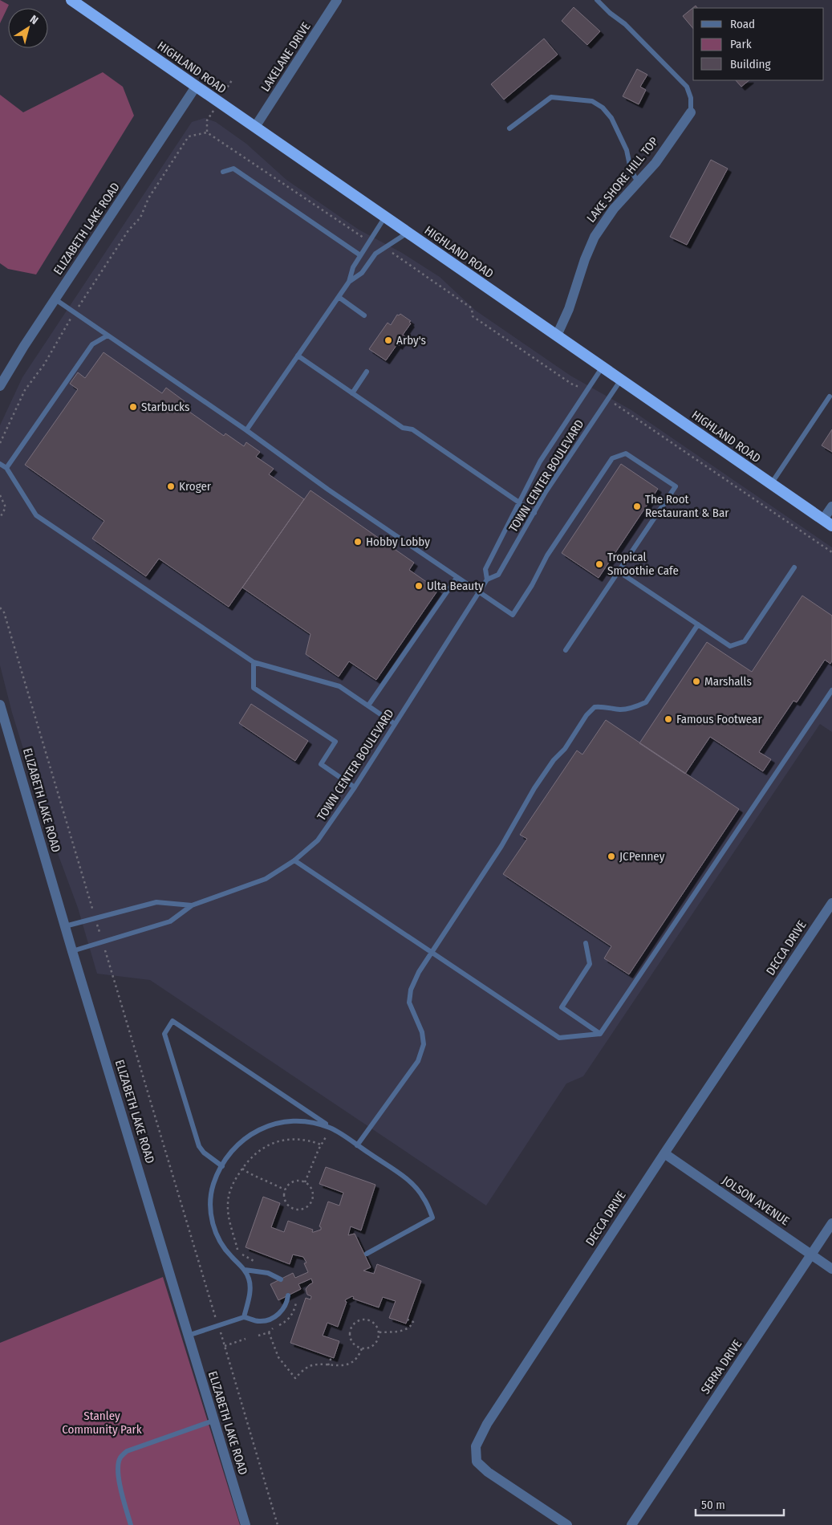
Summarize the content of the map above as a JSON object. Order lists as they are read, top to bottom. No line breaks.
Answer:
{"streets":{"highway":["HIGHLAND ROAD"],"street":["LAKELANE DRIVE","LAKE SHORE HILL TOP","ELIZABETH LAKE ROAD","DECCA DRIVE","JOLSON AVENUE","SERRA DRIVE"],"lane":["TOWN CENTER BOULEVARD"]},"crossings":[["LAKELANE DRIVE","HIGHLAND ROAD"],["HIGHLAND ROAD","LAKE SHORE HILL TOP"],["HIGHLAND ROAD","ELIZABETH LAKE ROAD"],["HIGHLAND ROAD","TOWN CENTER BOULEVARD"],["ELIZABETH LAKE ROAD","TOWN CENTER BOULEVARD"],["DECCA DRIVE","JOLSON AVENUE"],["JOLSON AVENUE","SERRA DRIVE"]],"parks":["Stanley Community Park"],"places":["Arby's","Starbucks","Kroger","The Root Restaurant & Bar","Hobby Lobby","Tropical Smoothie Cafe","Ulta Beauty","Marshalls","Famous Footwear","JCPenney"],"legend":["Road","Park","Building"],"scale_bar":"50 m","north":"top right"}
